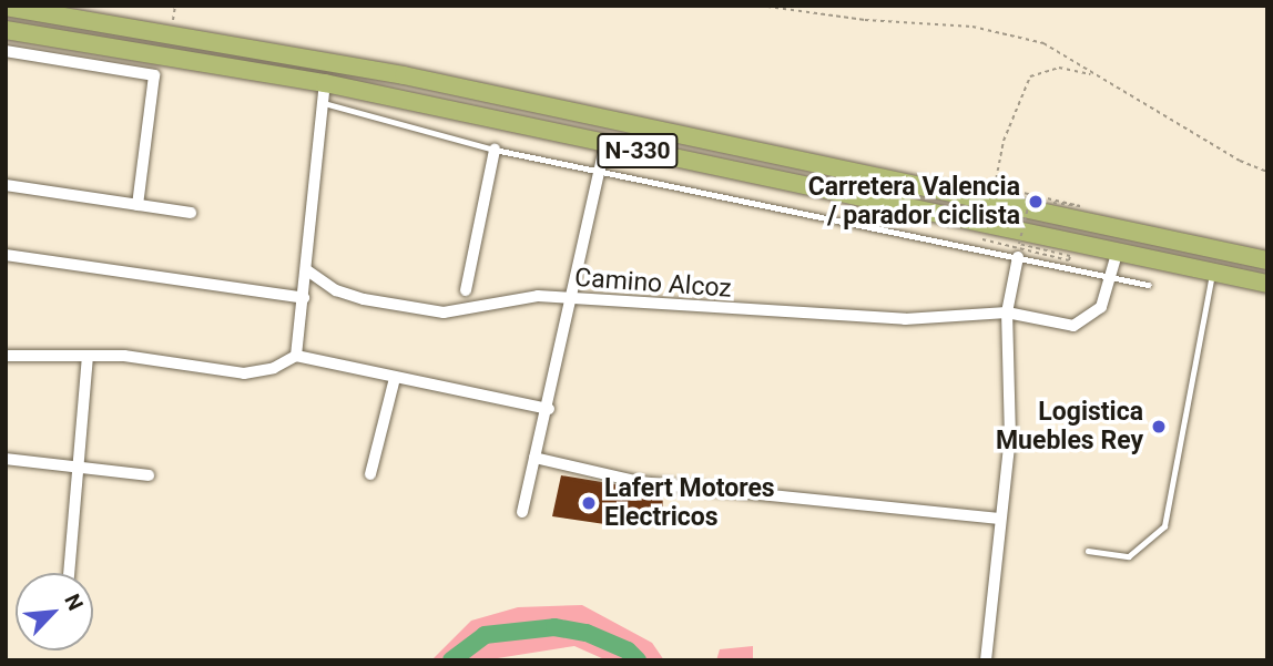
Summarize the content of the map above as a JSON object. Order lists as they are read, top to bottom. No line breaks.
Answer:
{"streets":{"highway":["N-330"],"street":["Camino Alcoz"]},"crossings":[["N-330","Camino Alcoz"]],"places":["Carretera Valencia / parador ciclista","Logistica Muebles Rey","Lafert Motores Electricos"],"north":"top right"}
